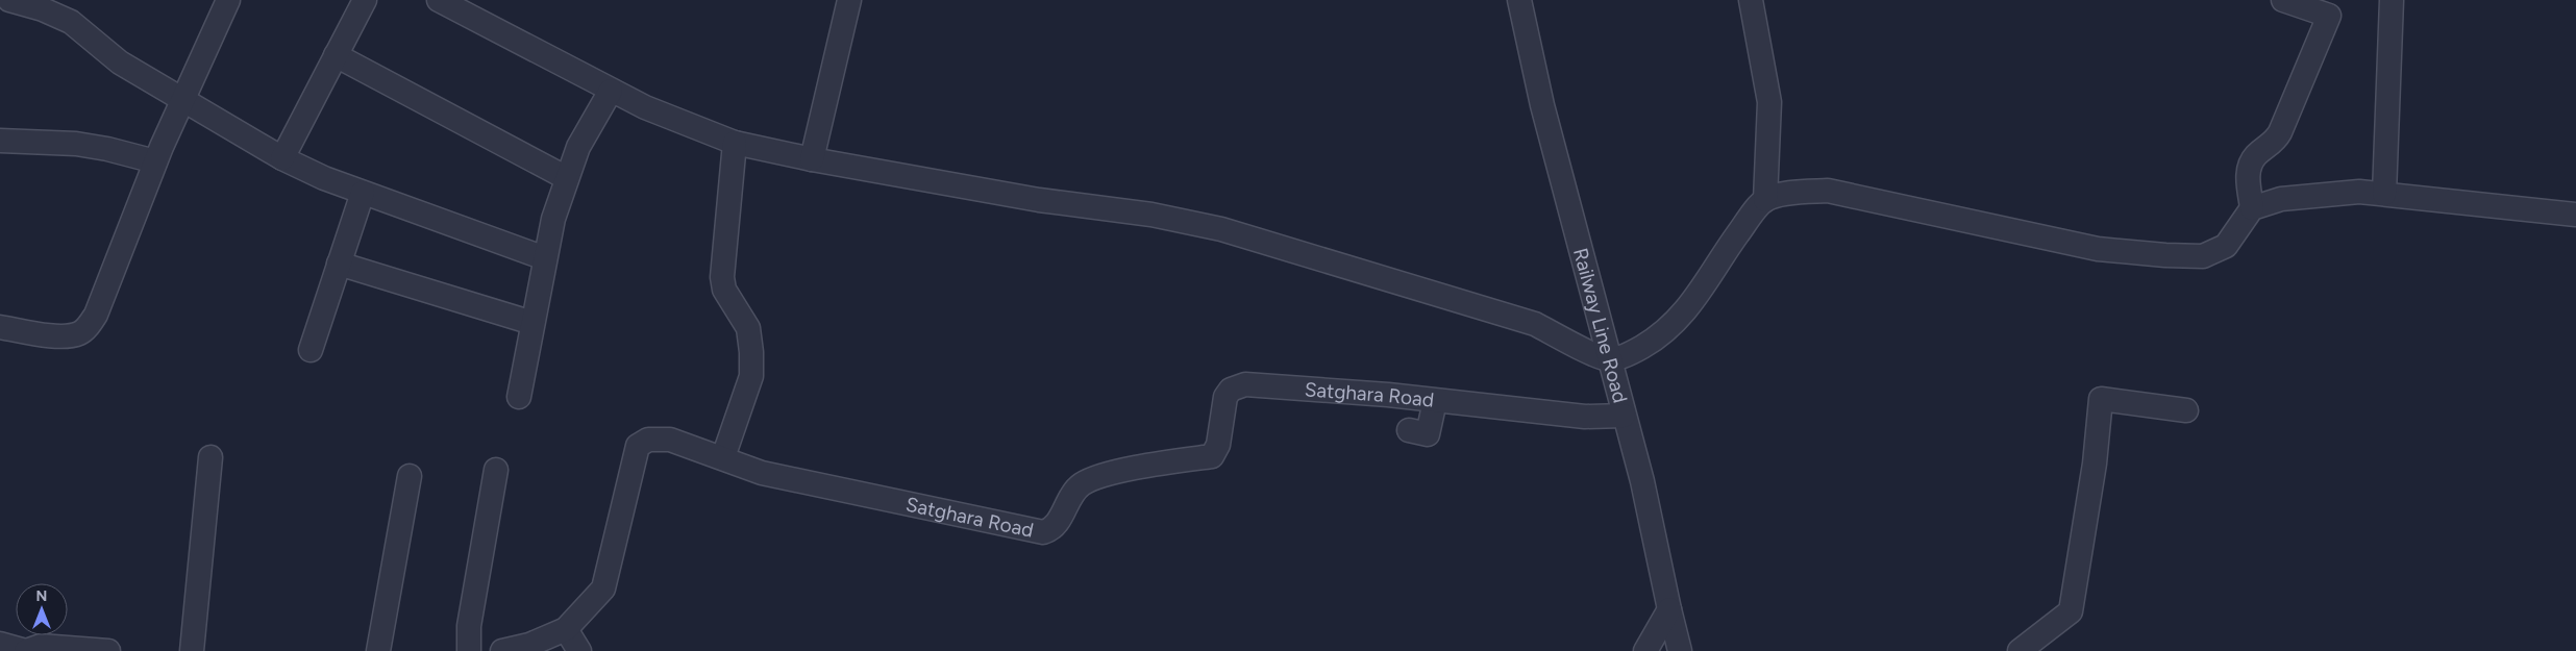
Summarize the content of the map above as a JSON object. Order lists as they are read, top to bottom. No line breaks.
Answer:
{"streets":{"street":["Railway Line Road","Satghara Road"]},"crossings":[["Railway Line Road","Satghara Road"]],"north":"top"}
